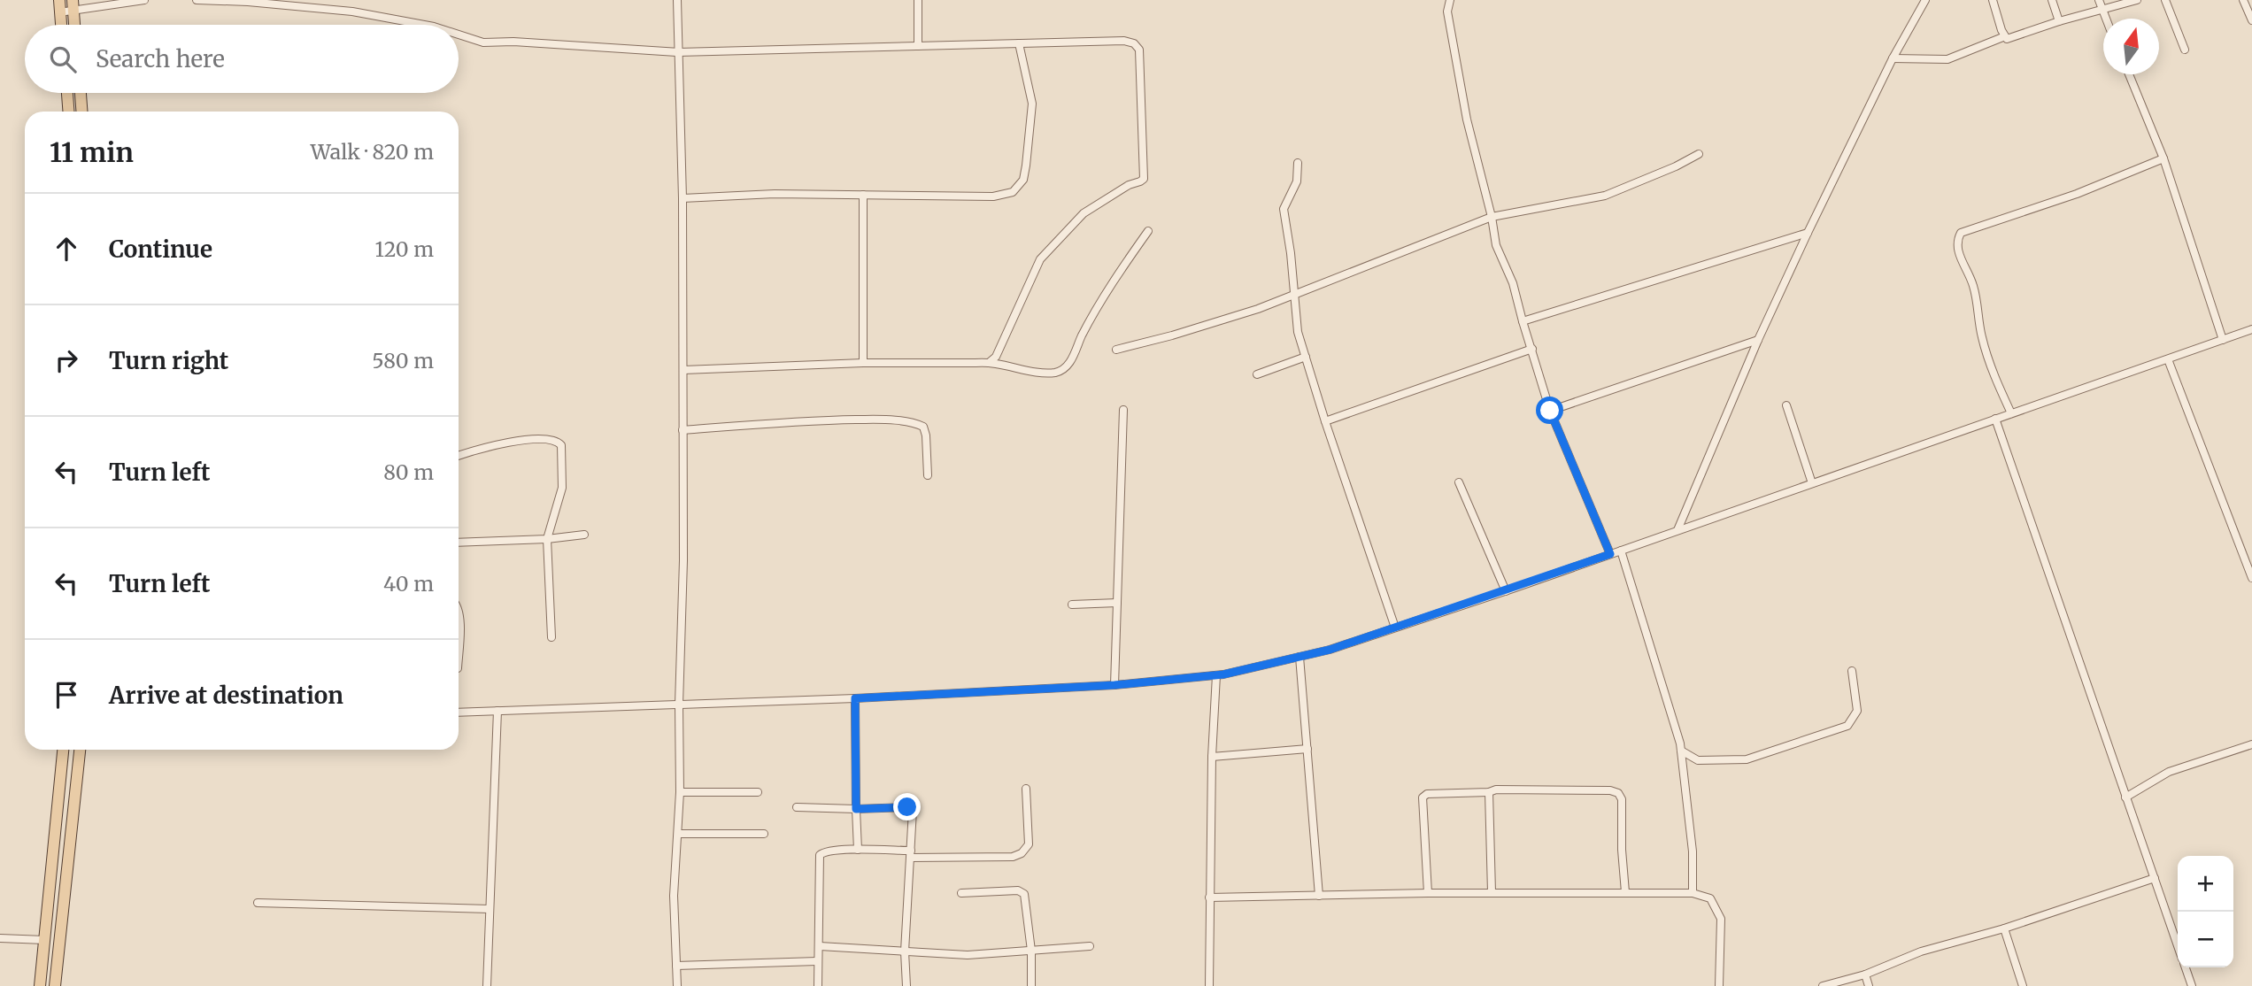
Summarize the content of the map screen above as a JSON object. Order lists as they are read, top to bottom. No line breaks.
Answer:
{"north":"top","page":{"search":"Search here","heading":["11 min","Walk · 820 m"],"list":[["Continue","120 m"],["Turn right","580 m"],["Turn left","80 m"],["Turn left","40 m"],"Arrive at destination"],"map_buttons":["+","−"]}}
